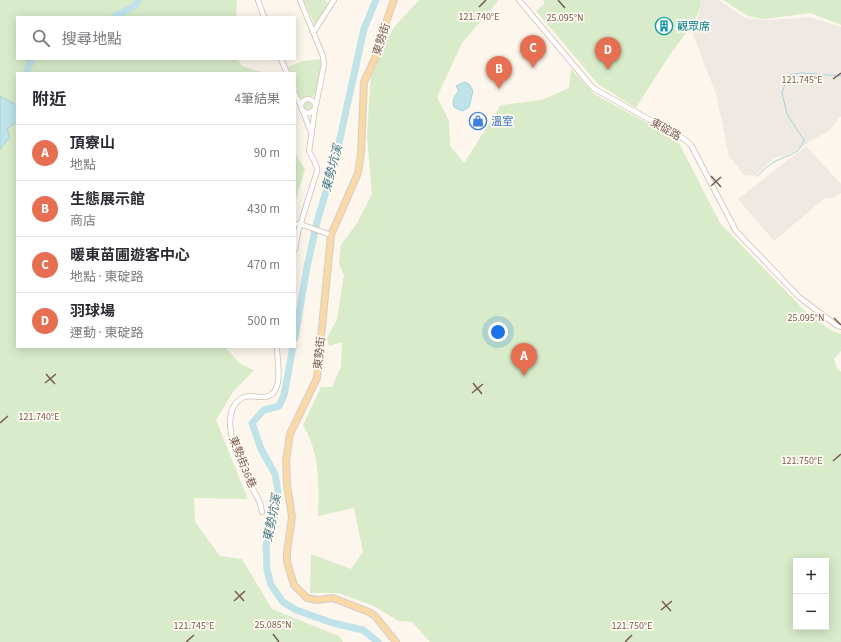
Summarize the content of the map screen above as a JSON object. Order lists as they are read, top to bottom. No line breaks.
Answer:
{"streets":{"main road":["東勢街"],"street":["東碇路","東勢街36巷"]},"water":["東勢坑溪"],"places":{"building":["觀眾席"],"shop":["溫室"]},"page":{"search":"搜尋地點","pins":["C","D","B","A"],"heading":["附近","4筆結果"],"list":[{"mark":"A","name":"頂寮山","note":"地點","value":"90 m"},{"mark":"B","name":"生態展示館","note":"商店","value":"430 m"},{"mark":"C","name":"暖東苗圃遊客中心","note":"地點 · 東碇路","value":"470 m"},{"mark":"D","name":"羽球場","note":"運動 · 東碇路","value":"500 m"}],"map_buttons":["+","−"]},"coordinates":["121.740°E","25.095°N","121.745°E","121.750°E","25.085°N"]}
